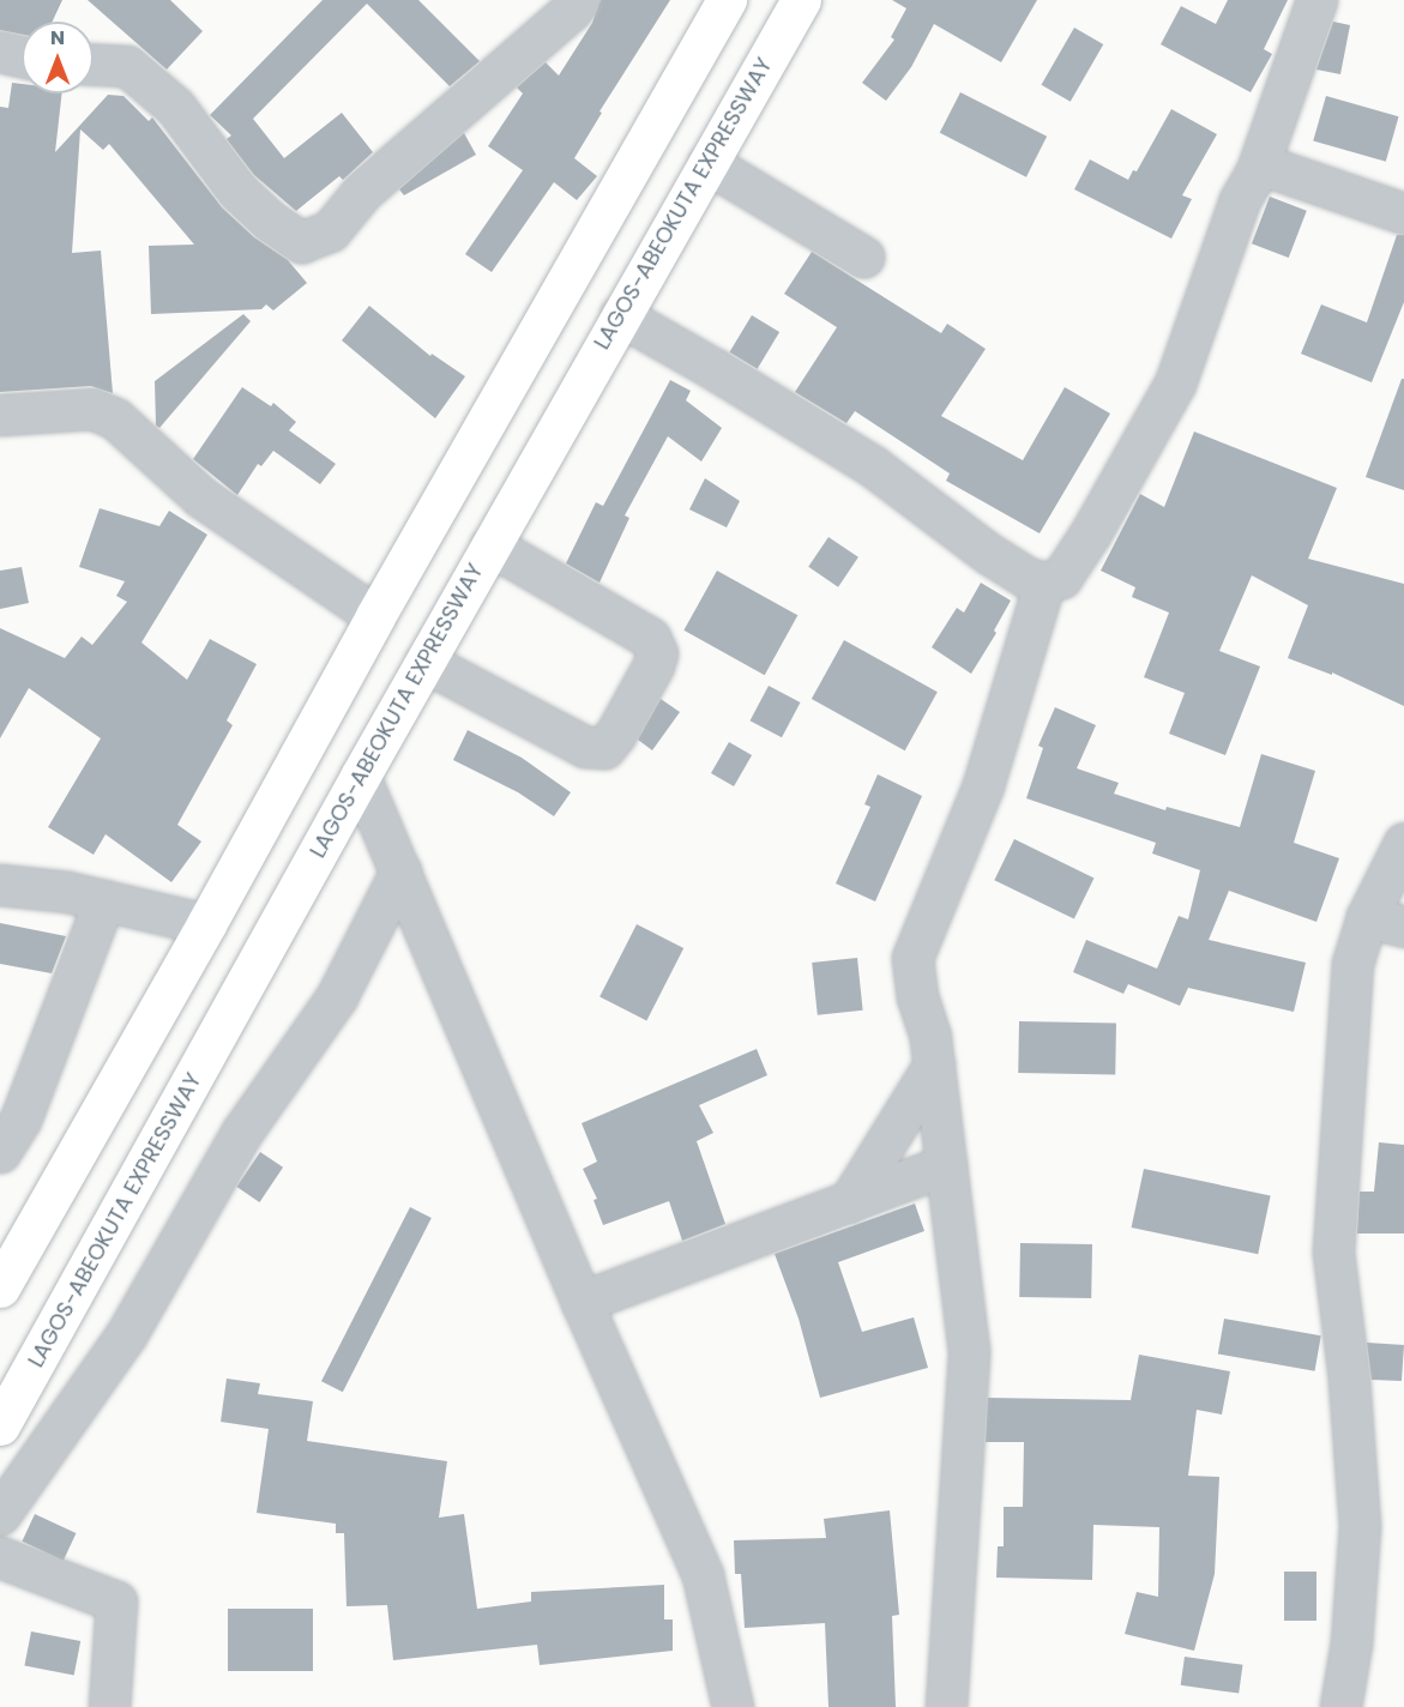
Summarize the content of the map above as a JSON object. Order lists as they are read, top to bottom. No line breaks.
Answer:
{"streets":{"highway":["LAGOS-ABEOKUTA EXPRESSWAY"]},"north":"top"}
